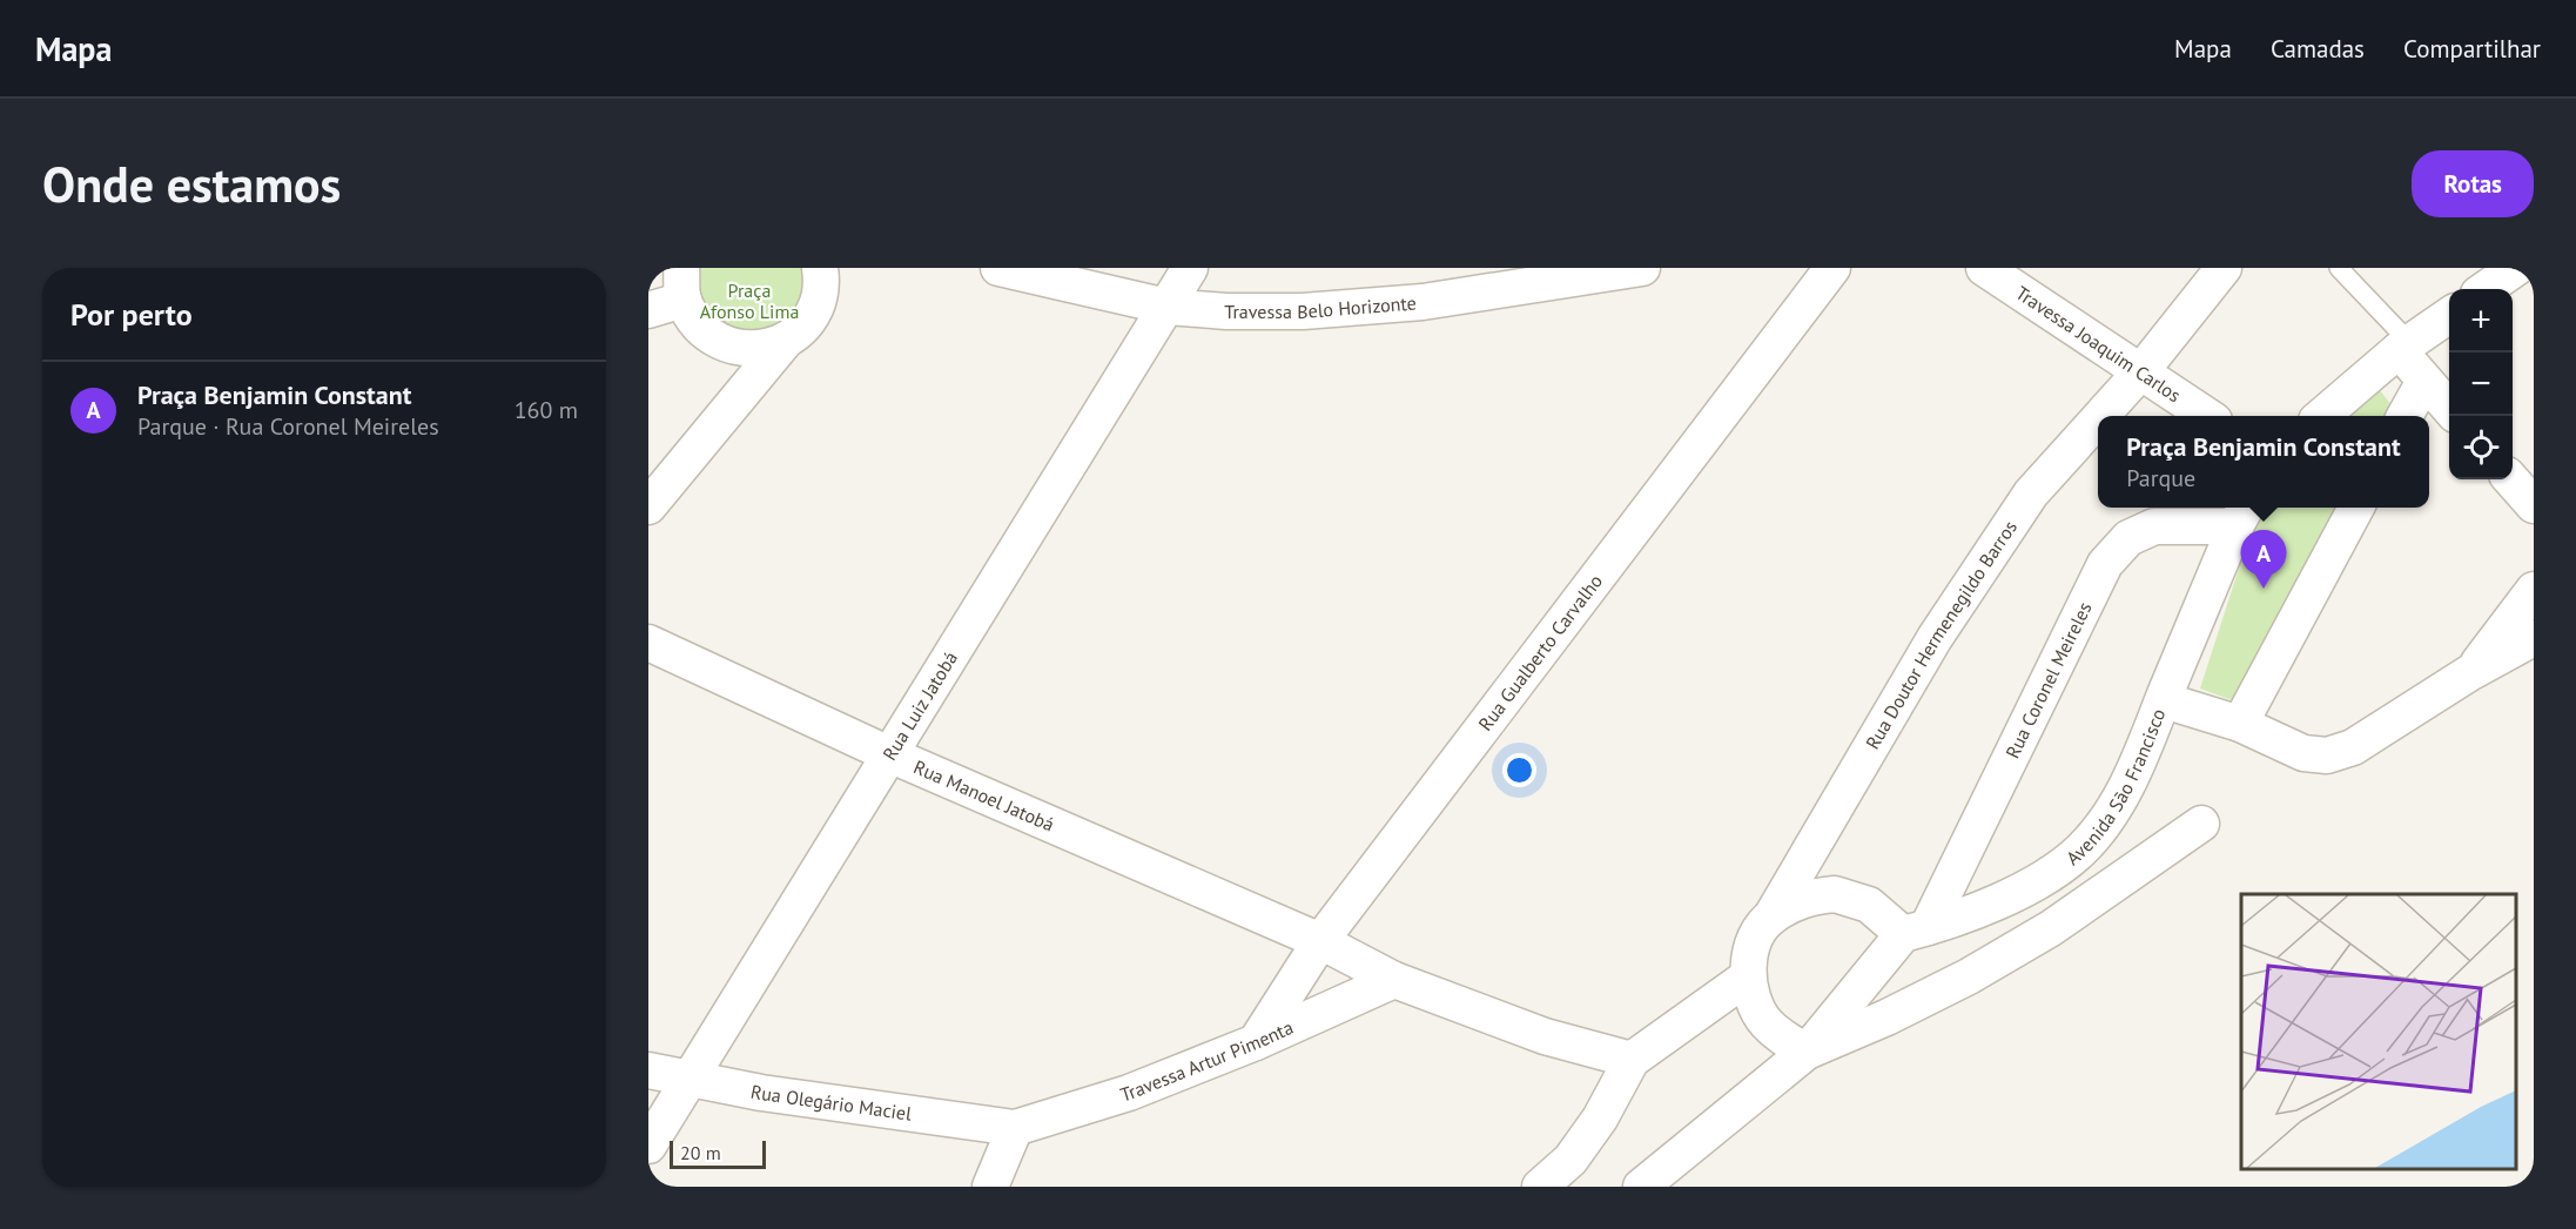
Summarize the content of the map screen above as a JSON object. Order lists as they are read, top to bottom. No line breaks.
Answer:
{"streets":{"street":["Travessa Belo Horizonte","Travessa Joaquim Carlos","Rua Doutor Hermenegildo Barros","Rua Gualberto Carvalho","Rua Coronel Meireles","Rua Luiz Jatobá","Avenida São Francisco","Rua Manoel Jatobá","Travessa Artur Pimenta","Rua Olegário Maciel"]},"crossings":[["Travessa Belo Horizonte","Rua Luiz Jatobá"],["Travessa Joaquim Carlos","Rua Doutor Hermenegildo Barros"],["Rua Gualberto Carvalho","Rua Manoel Jatobá"],["Rua Gualberto Carvalho","Travessa Artur Pimenta"],["Rua Coronel Meireles","Avenida São Francisco"],["Rua Luiz Jatobá","Rua Manoel Jatobá"],["Rua Luiz Jatobá","Rua Olegário Maciel"],["Travessa Artur Pimenta","Rua Olegário Maciel"]],"parks":["Praça Afonso Lima"],"scale_bar":"20 m","page":{"header":"Mapa","nav":["Mapa","Camadas","Compartilhar"],"buttons":"Rotas","title":"Onde estamos","heading":"Por perto","map_buttons":["+","−"],"list":[{"mark":"A","name":"Praça Benjamin Constant","note":"Parque · Rua Coronel Meireles","value":"160 m"}],"popup":["Praça Benjamin Constant","Parque"],"pins":"A","scale":"20 m"}}
